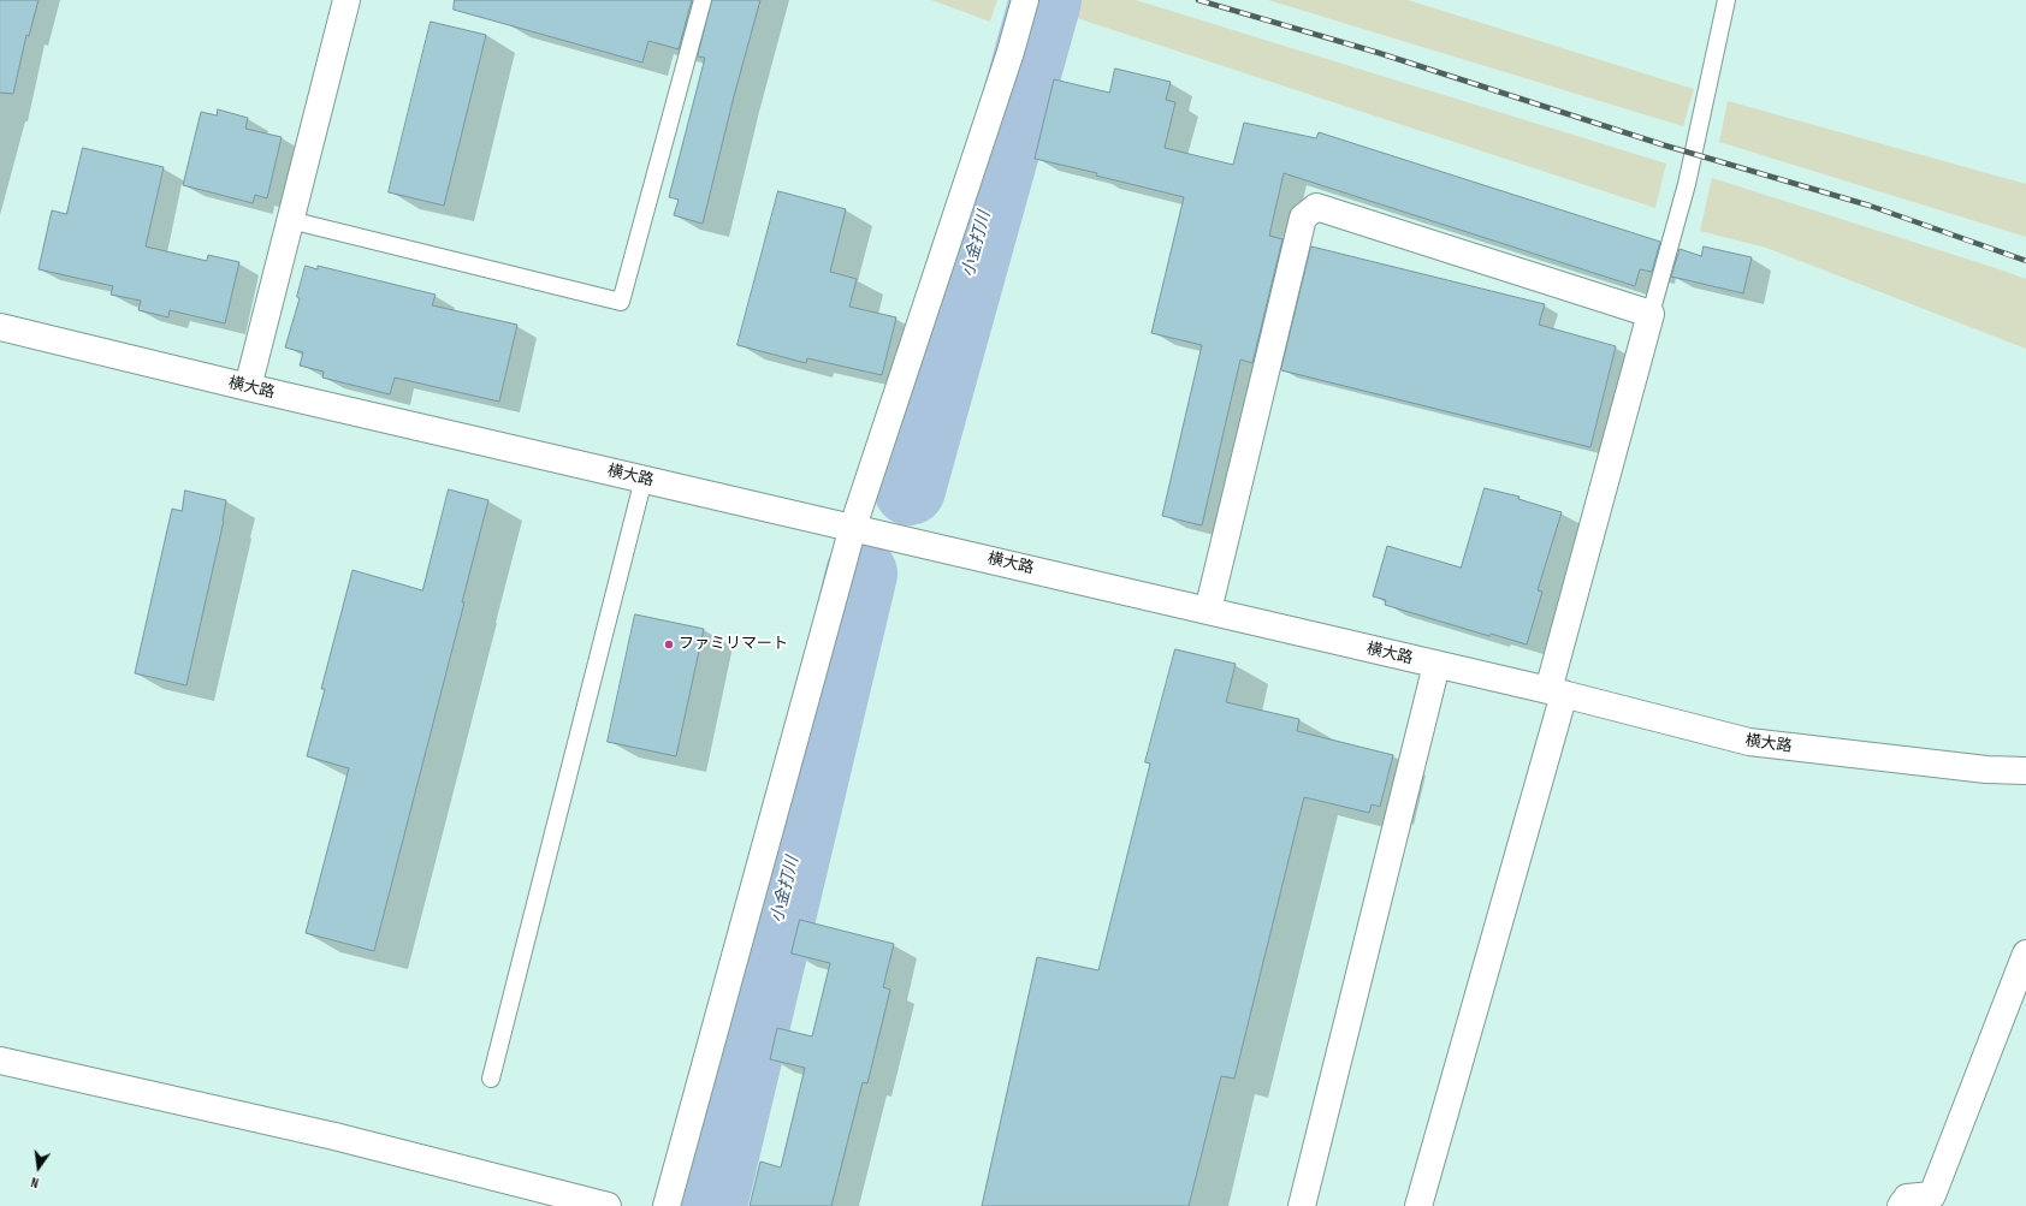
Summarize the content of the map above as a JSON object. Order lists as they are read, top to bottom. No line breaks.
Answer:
{"streets":{"street":["横大路"]},"water":["小金打川"],"places":["ファミリマート"],"north":"bottom"}
